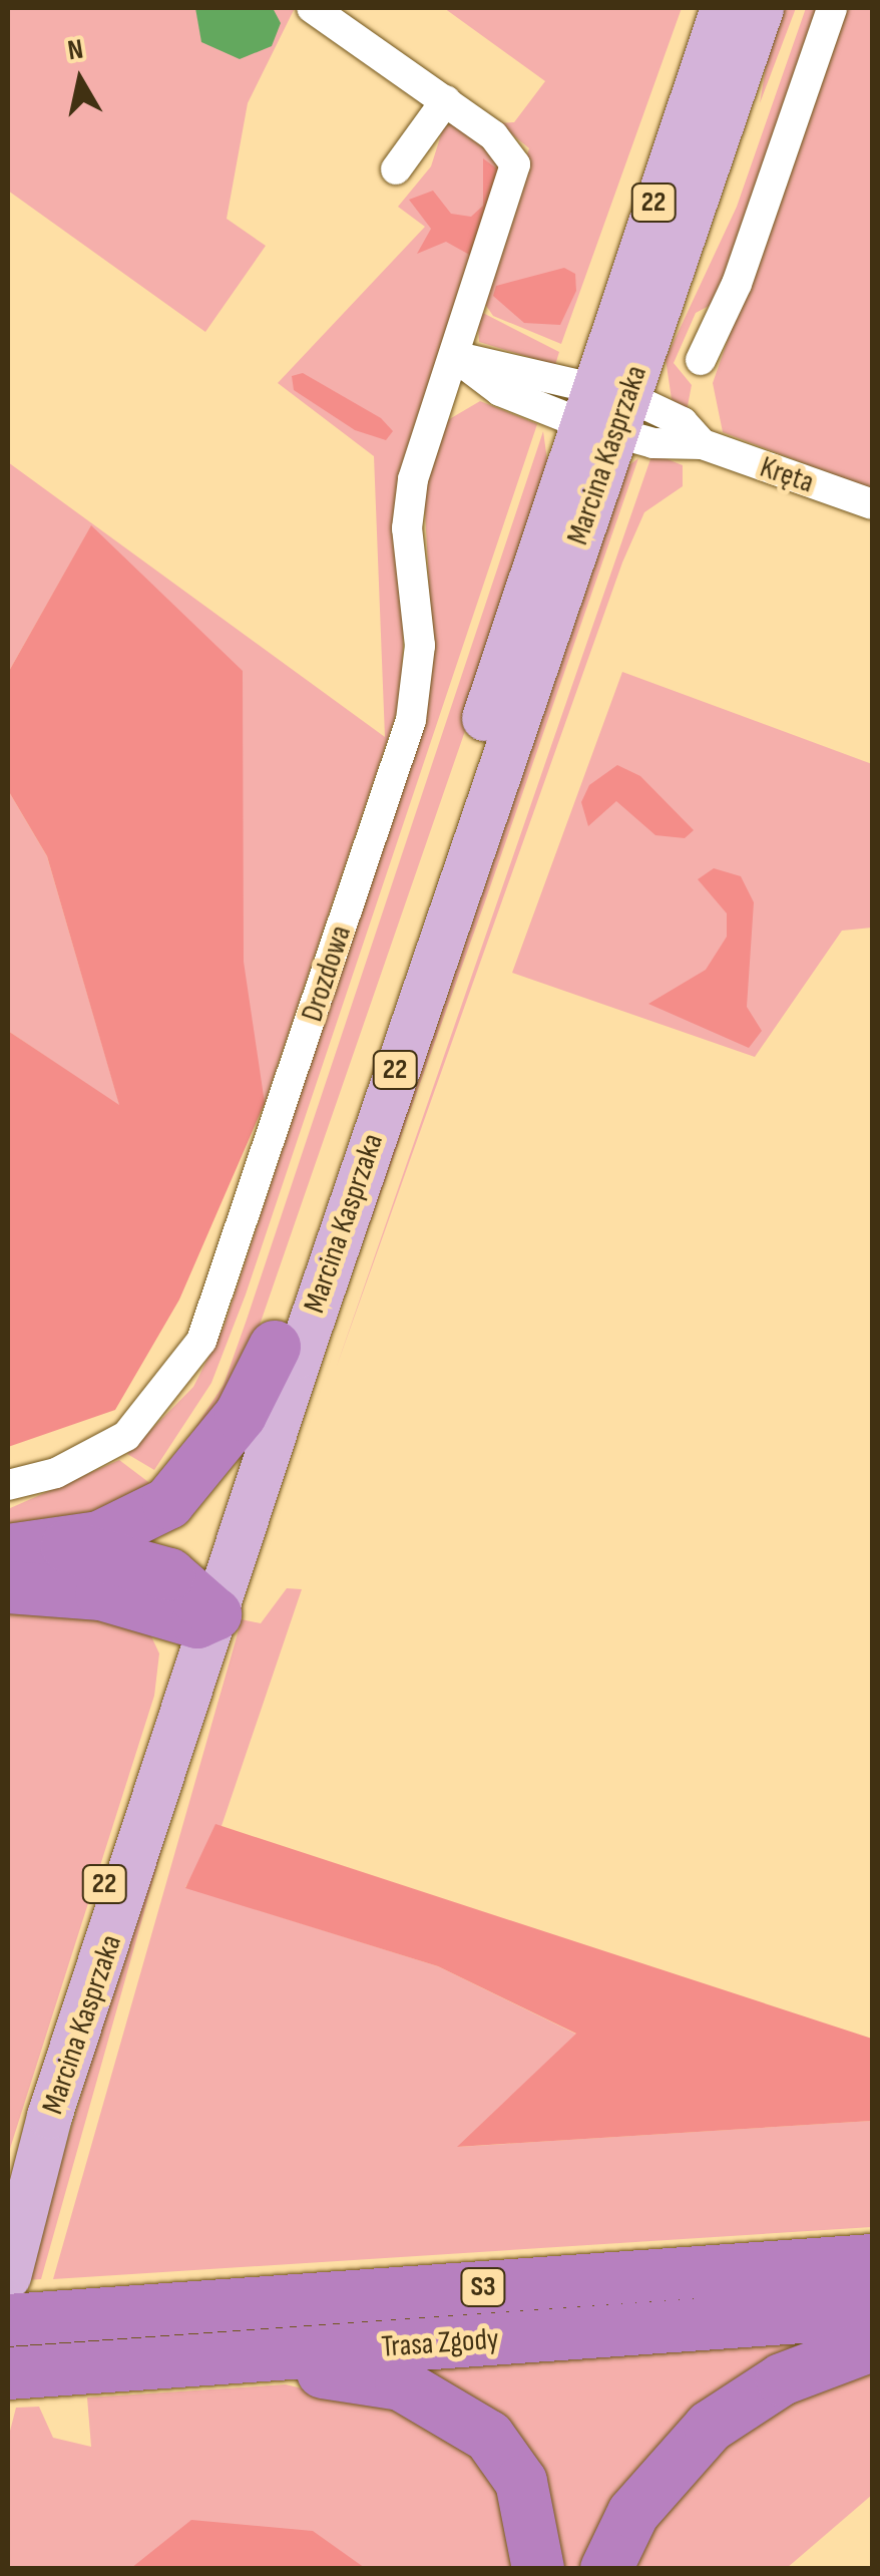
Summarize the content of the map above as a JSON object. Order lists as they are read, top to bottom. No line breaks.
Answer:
{"streets":{"highway":["S3","Trasa Zgody"],"main road":["22","Marcina Kasprzaka"],"street":["Kręta","Drozdowa"]},"crossings":[["Marcina Kasprzaka","Kręta"],["Marcina Kasprzaka","Trasa Zgody"],["Kręta","Drozdowa"]],"north":"top"}
